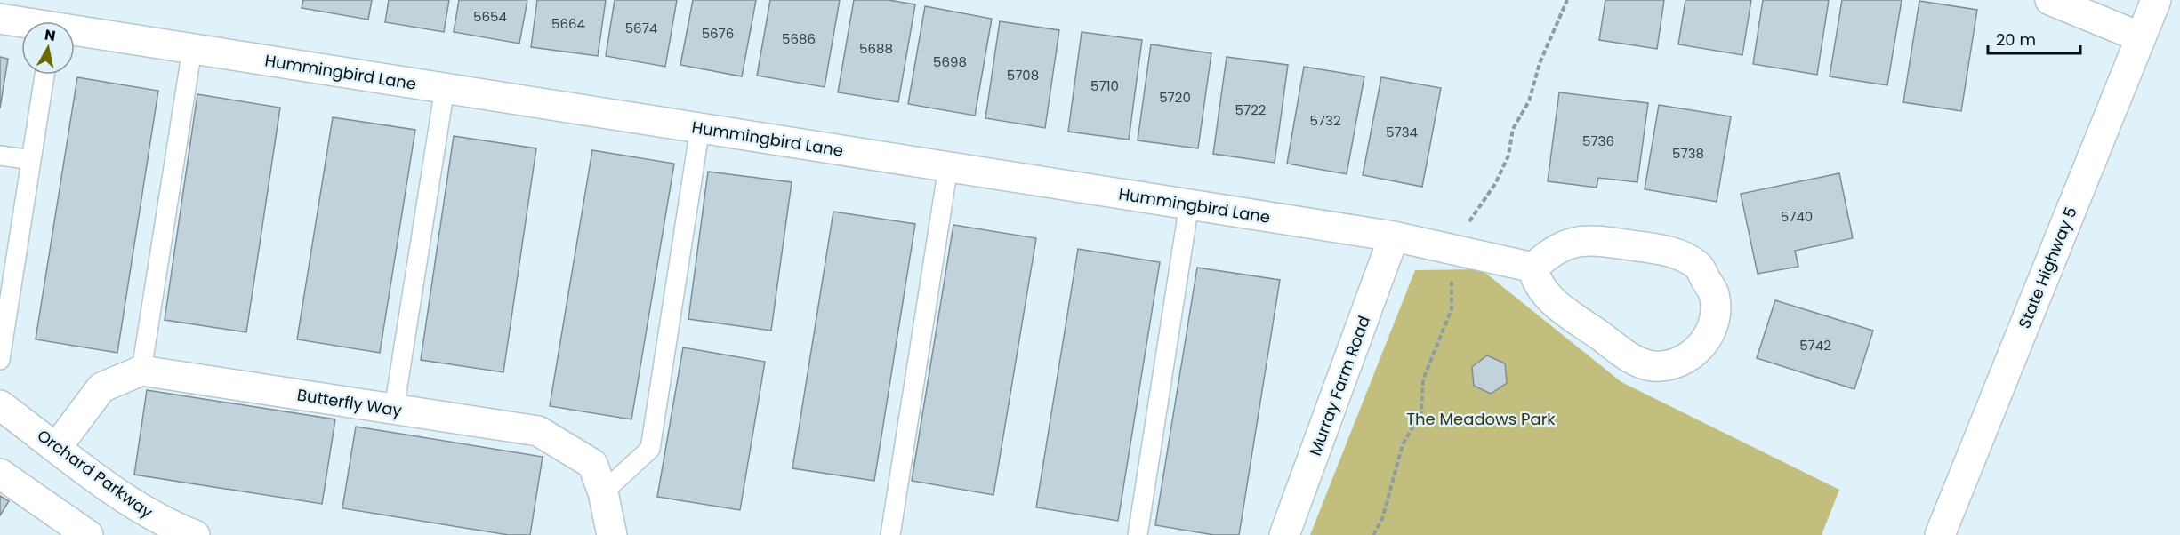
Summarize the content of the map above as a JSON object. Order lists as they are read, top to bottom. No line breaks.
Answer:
{"streets":{"street":["Hummingbird Lane","State Highway 5","Murray Farm Road","Butterfly Way","Orchard Parkway"]},"crossings":[["Hummingbird Lane","Murray Farm Road"]],"parks":["The Meadows Park"],"house_numbers":["5654","5664","5674","5676","5686","5688","5698","5708","5710","5720","5722","5732","5734","5736","5738","5740","5742"],"scale_bar":"20 m","north":"top"}
